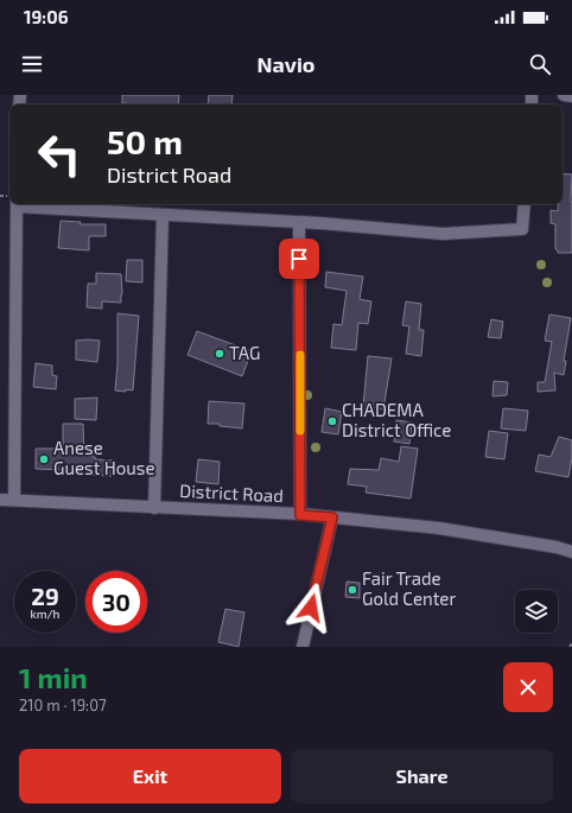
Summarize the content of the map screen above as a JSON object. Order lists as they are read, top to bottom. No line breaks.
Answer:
{"streets":{"street":["District Road"]},"places":["TAG","CHADEMA District Office","Anese Guest House","Fair Trade Gold Center"],"page":{"status":"19:06","header":"Navio","turn":["50 m","District Road"],"speed":"29 km/h","limit":"30","heading":["1 min","210 m · 19:07"],"buttons":["Exit","Share"]}}
